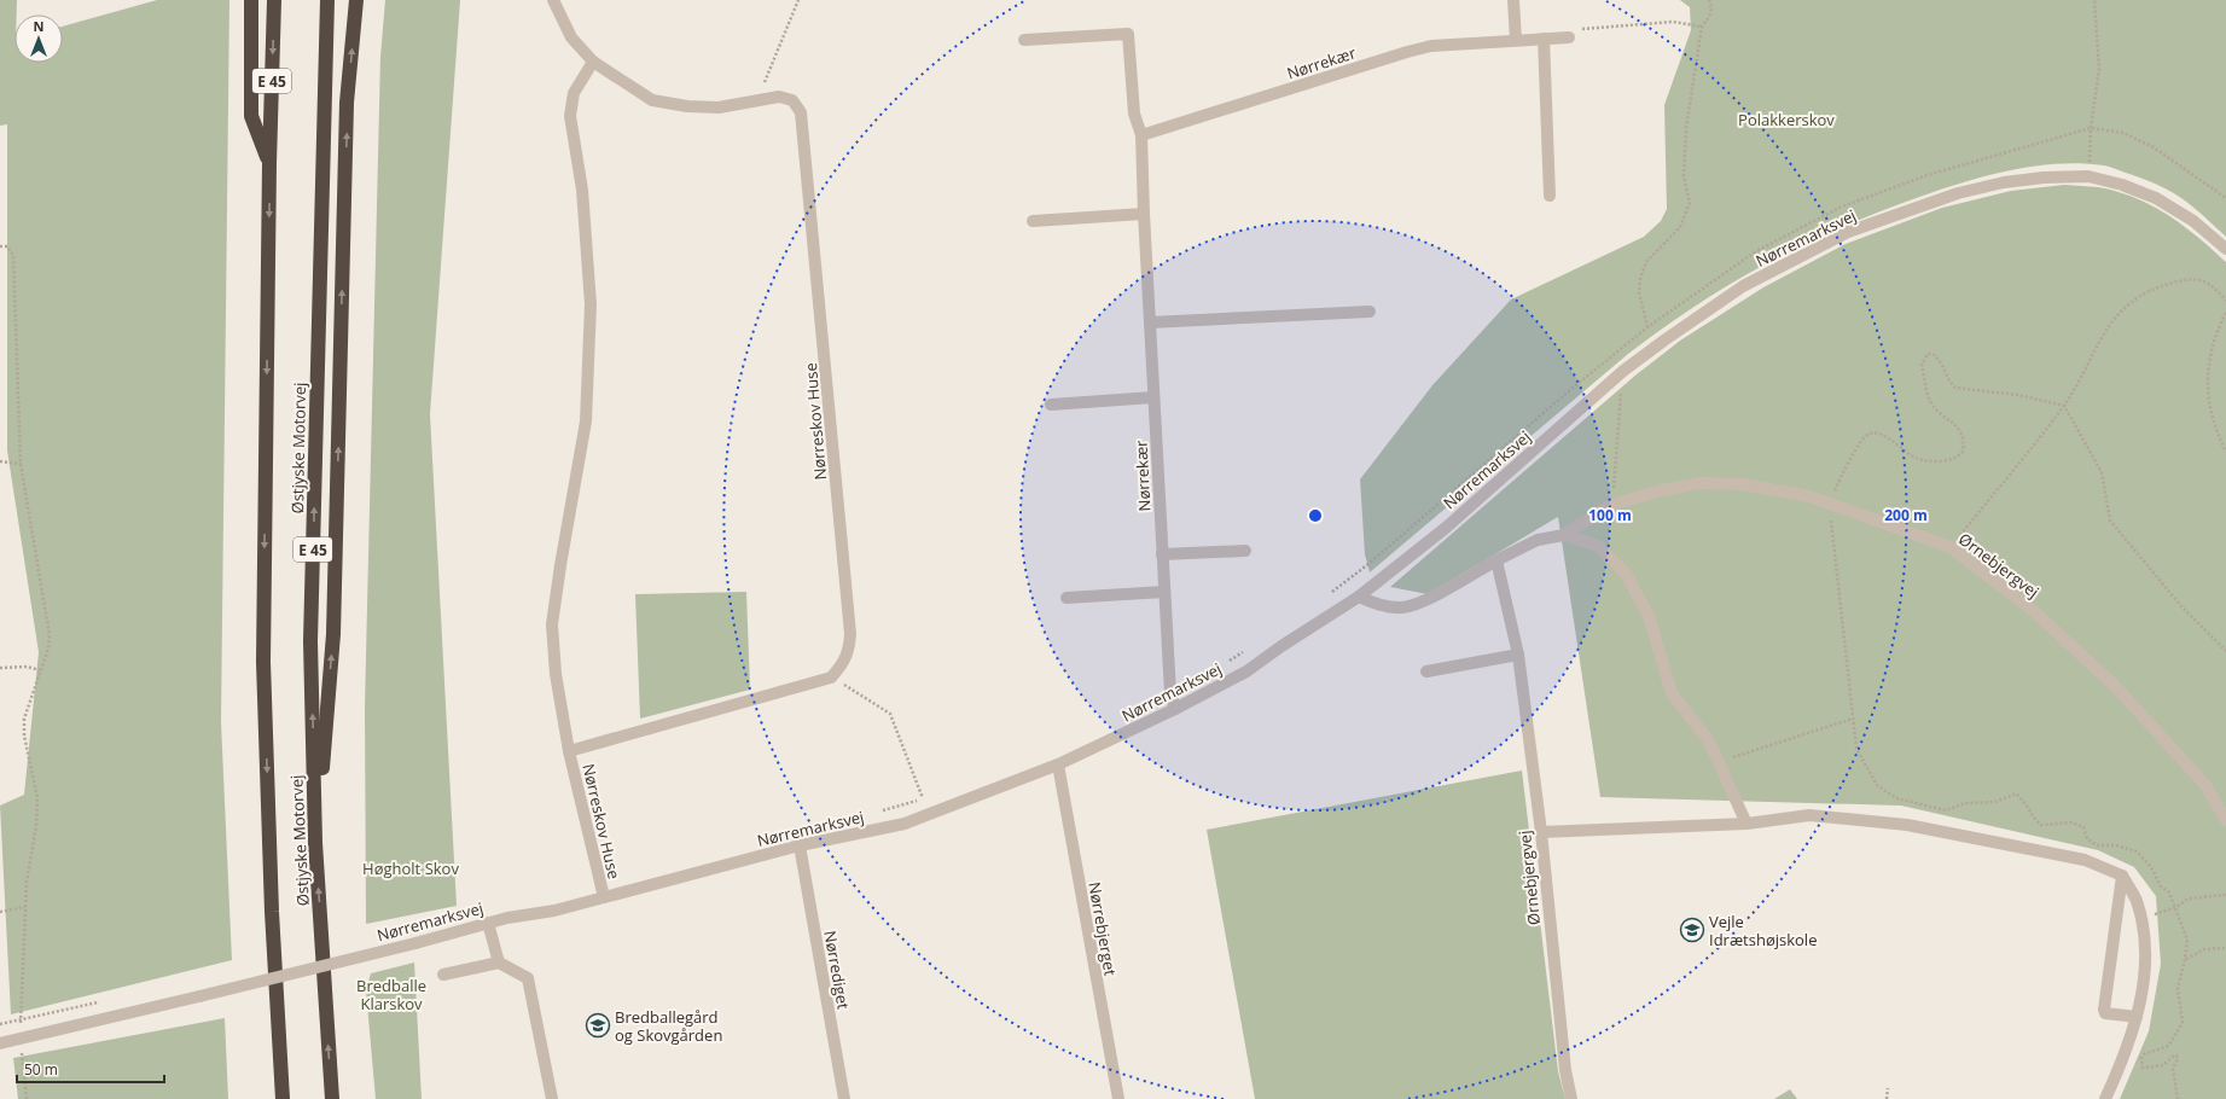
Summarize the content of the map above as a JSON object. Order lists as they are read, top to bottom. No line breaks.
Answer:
{"streets":{"highway":["E 45","Østjyske Motorvej"],"street":["Nørrekær","Nørremarksvej","Nørreskov Huse","Ørnebjergvej","Nørrebjerget","Nørrediget"]},"crossings":[["Nørrekær","Nørremarksvej"],["Nørremarksvej","Nørreskov Huse"],["Nørremarksvej","Ørnebjergvej"],["Nørremarksvej","Nørrebjerget"],["Nørremarksvej","Nørrediget"]],"parks":["Polakkerskov","Høgholt Skov","Bredballe Klarskov"],"places":{"school or university":["Vejle Idrætshøjskole","Bredballegård og Skovgården"]},"scale_bar":"50 m","north":"top","rings":["100 m","200 m"]}
